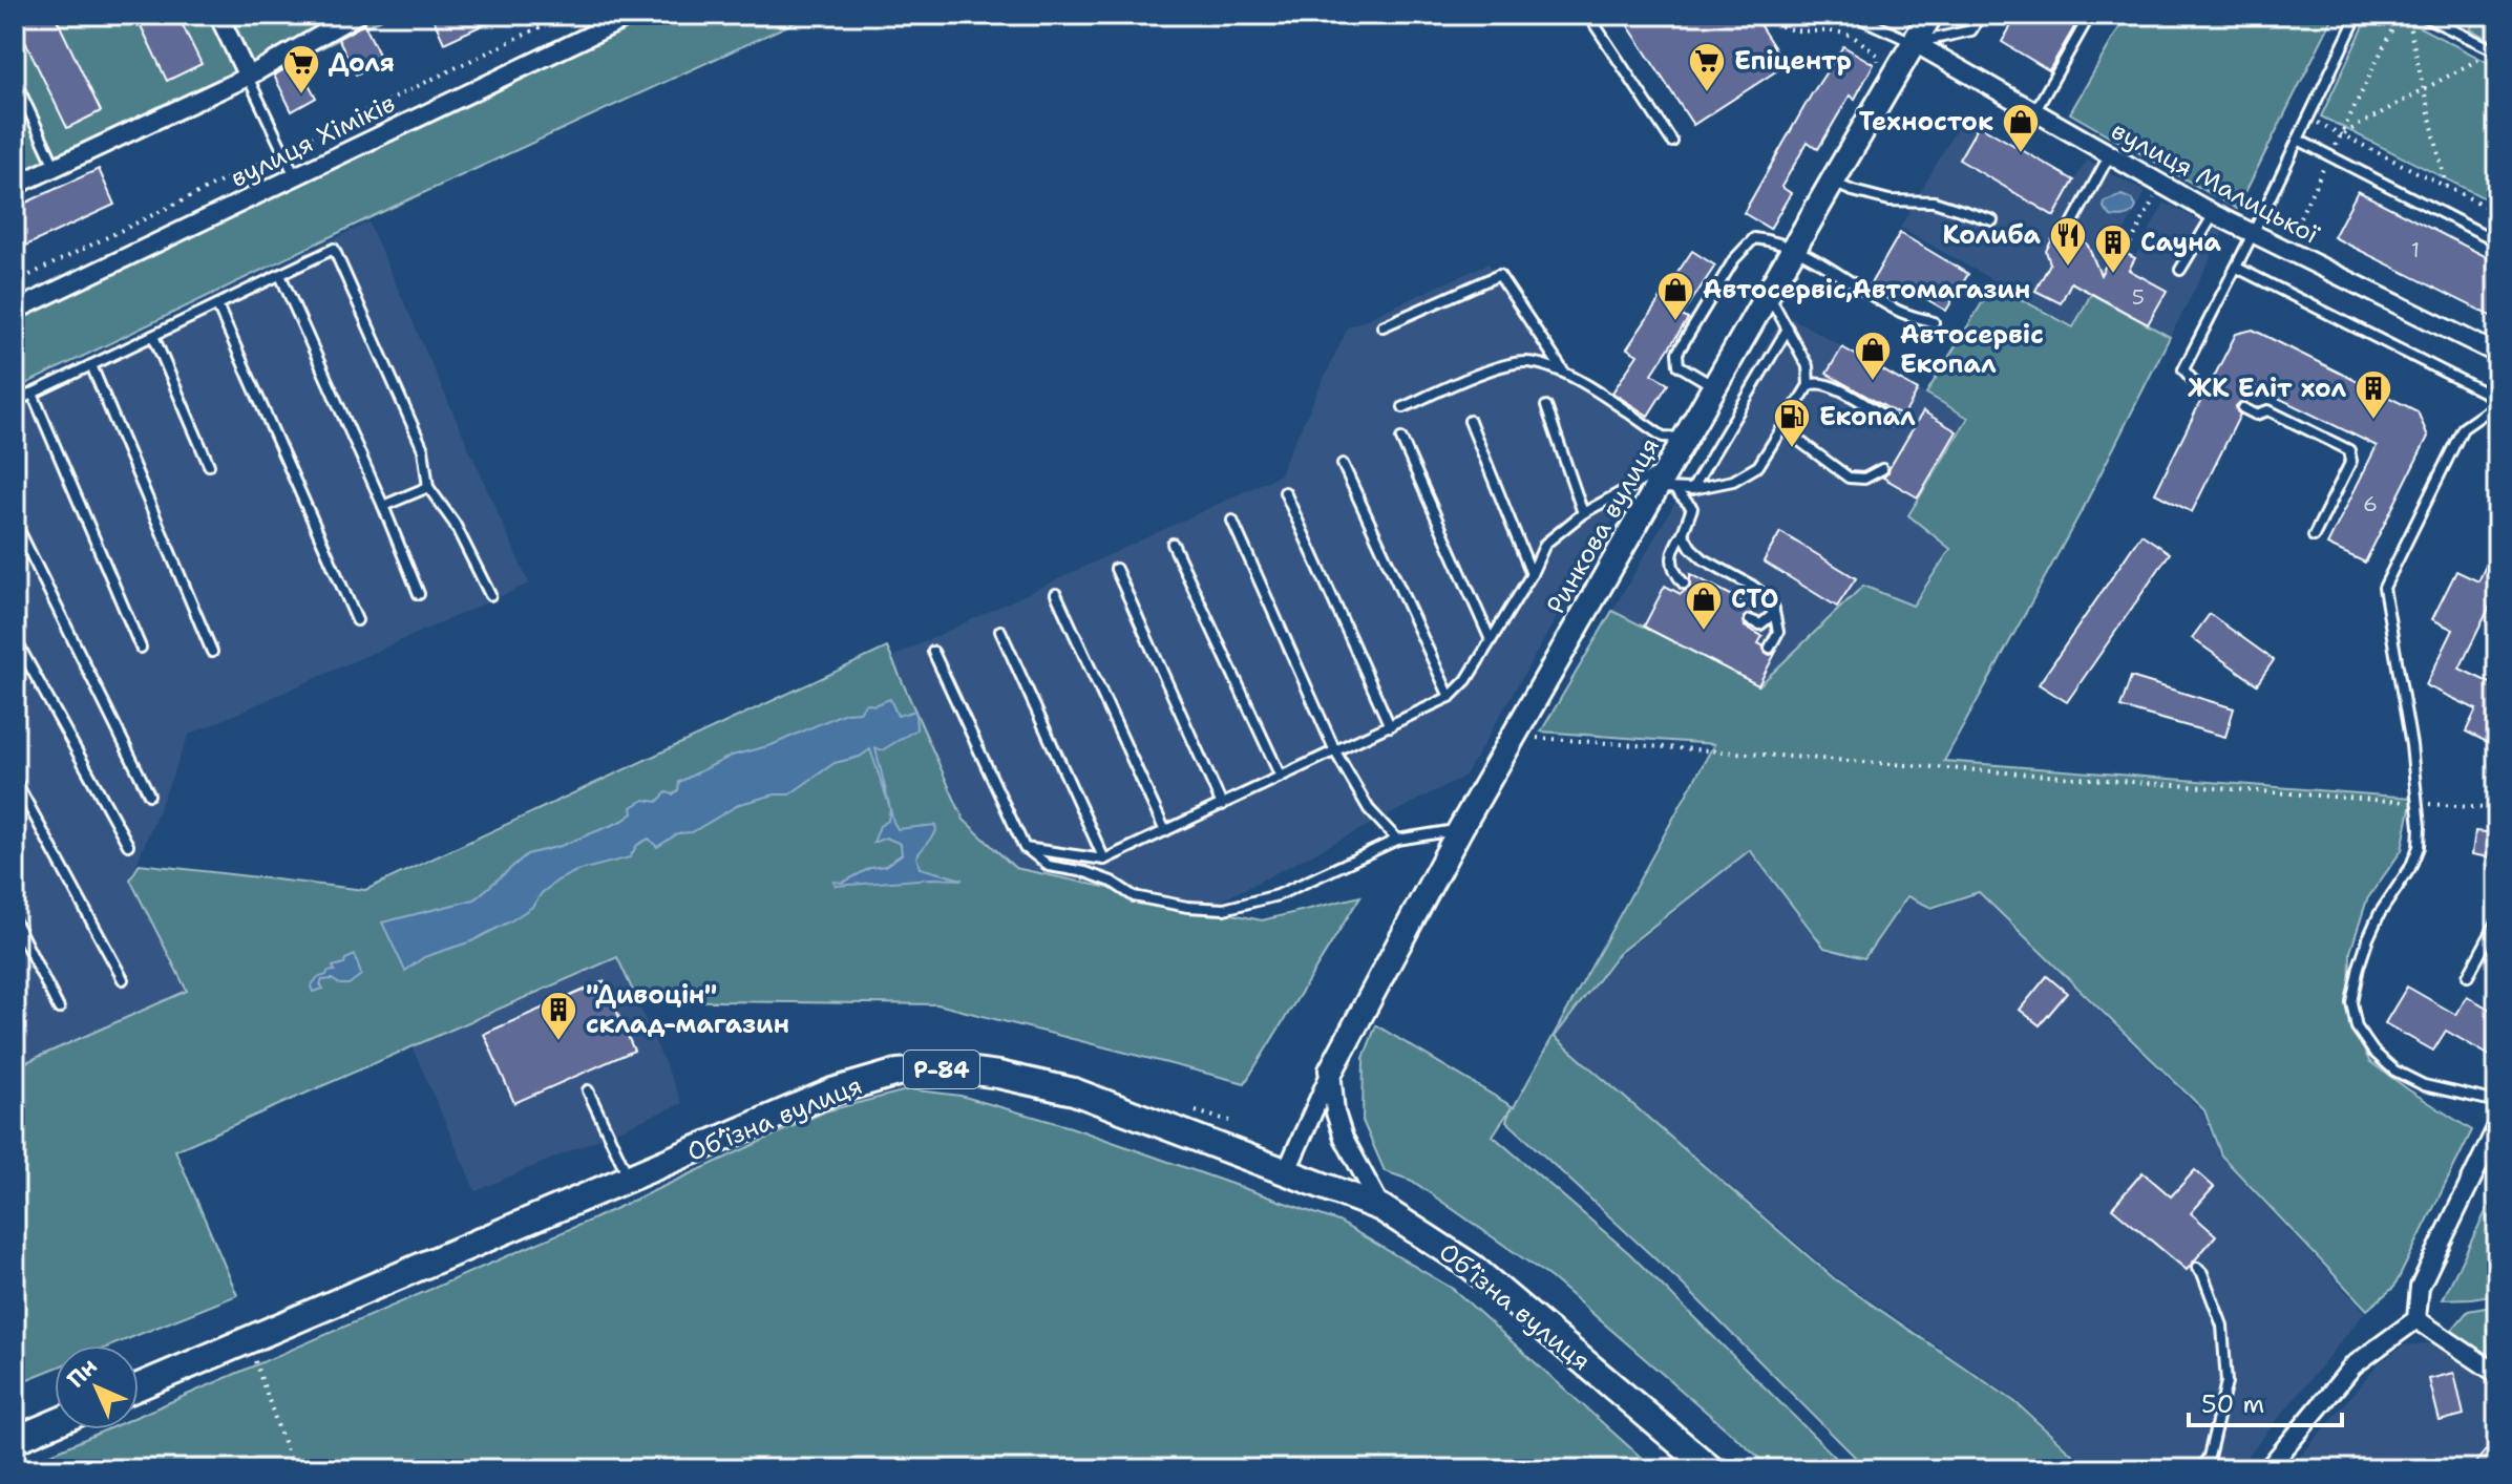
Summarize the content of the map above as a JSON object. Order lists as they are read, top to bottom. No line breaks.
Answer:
{"streets":{"main road":["Ринкова вулиця","Р-84","Обʼїзна вулиця"],"street":["вулиця Хіміків","вулиця Малицької"]},"crossings":[["вулиця Малицької","Ринкова вулиця"],["Ринкова вулиця","Обʼїзна вулиця"]],"places":{"supermarket":["Епіцентр","Доля"],"shop":["Техносток","Автосервіс,Автомагазин","Автосервіс Екопал","СТО"],"restaurant":["Колиба"],"building":["Сауна","ЖК Еліт хол","\"Дивоцін\" склад-магазин"],"fuel station":["Екопал"]},"house_numbers":["1","5","6"],"scale_bar":"50 m","north":"top left"}
